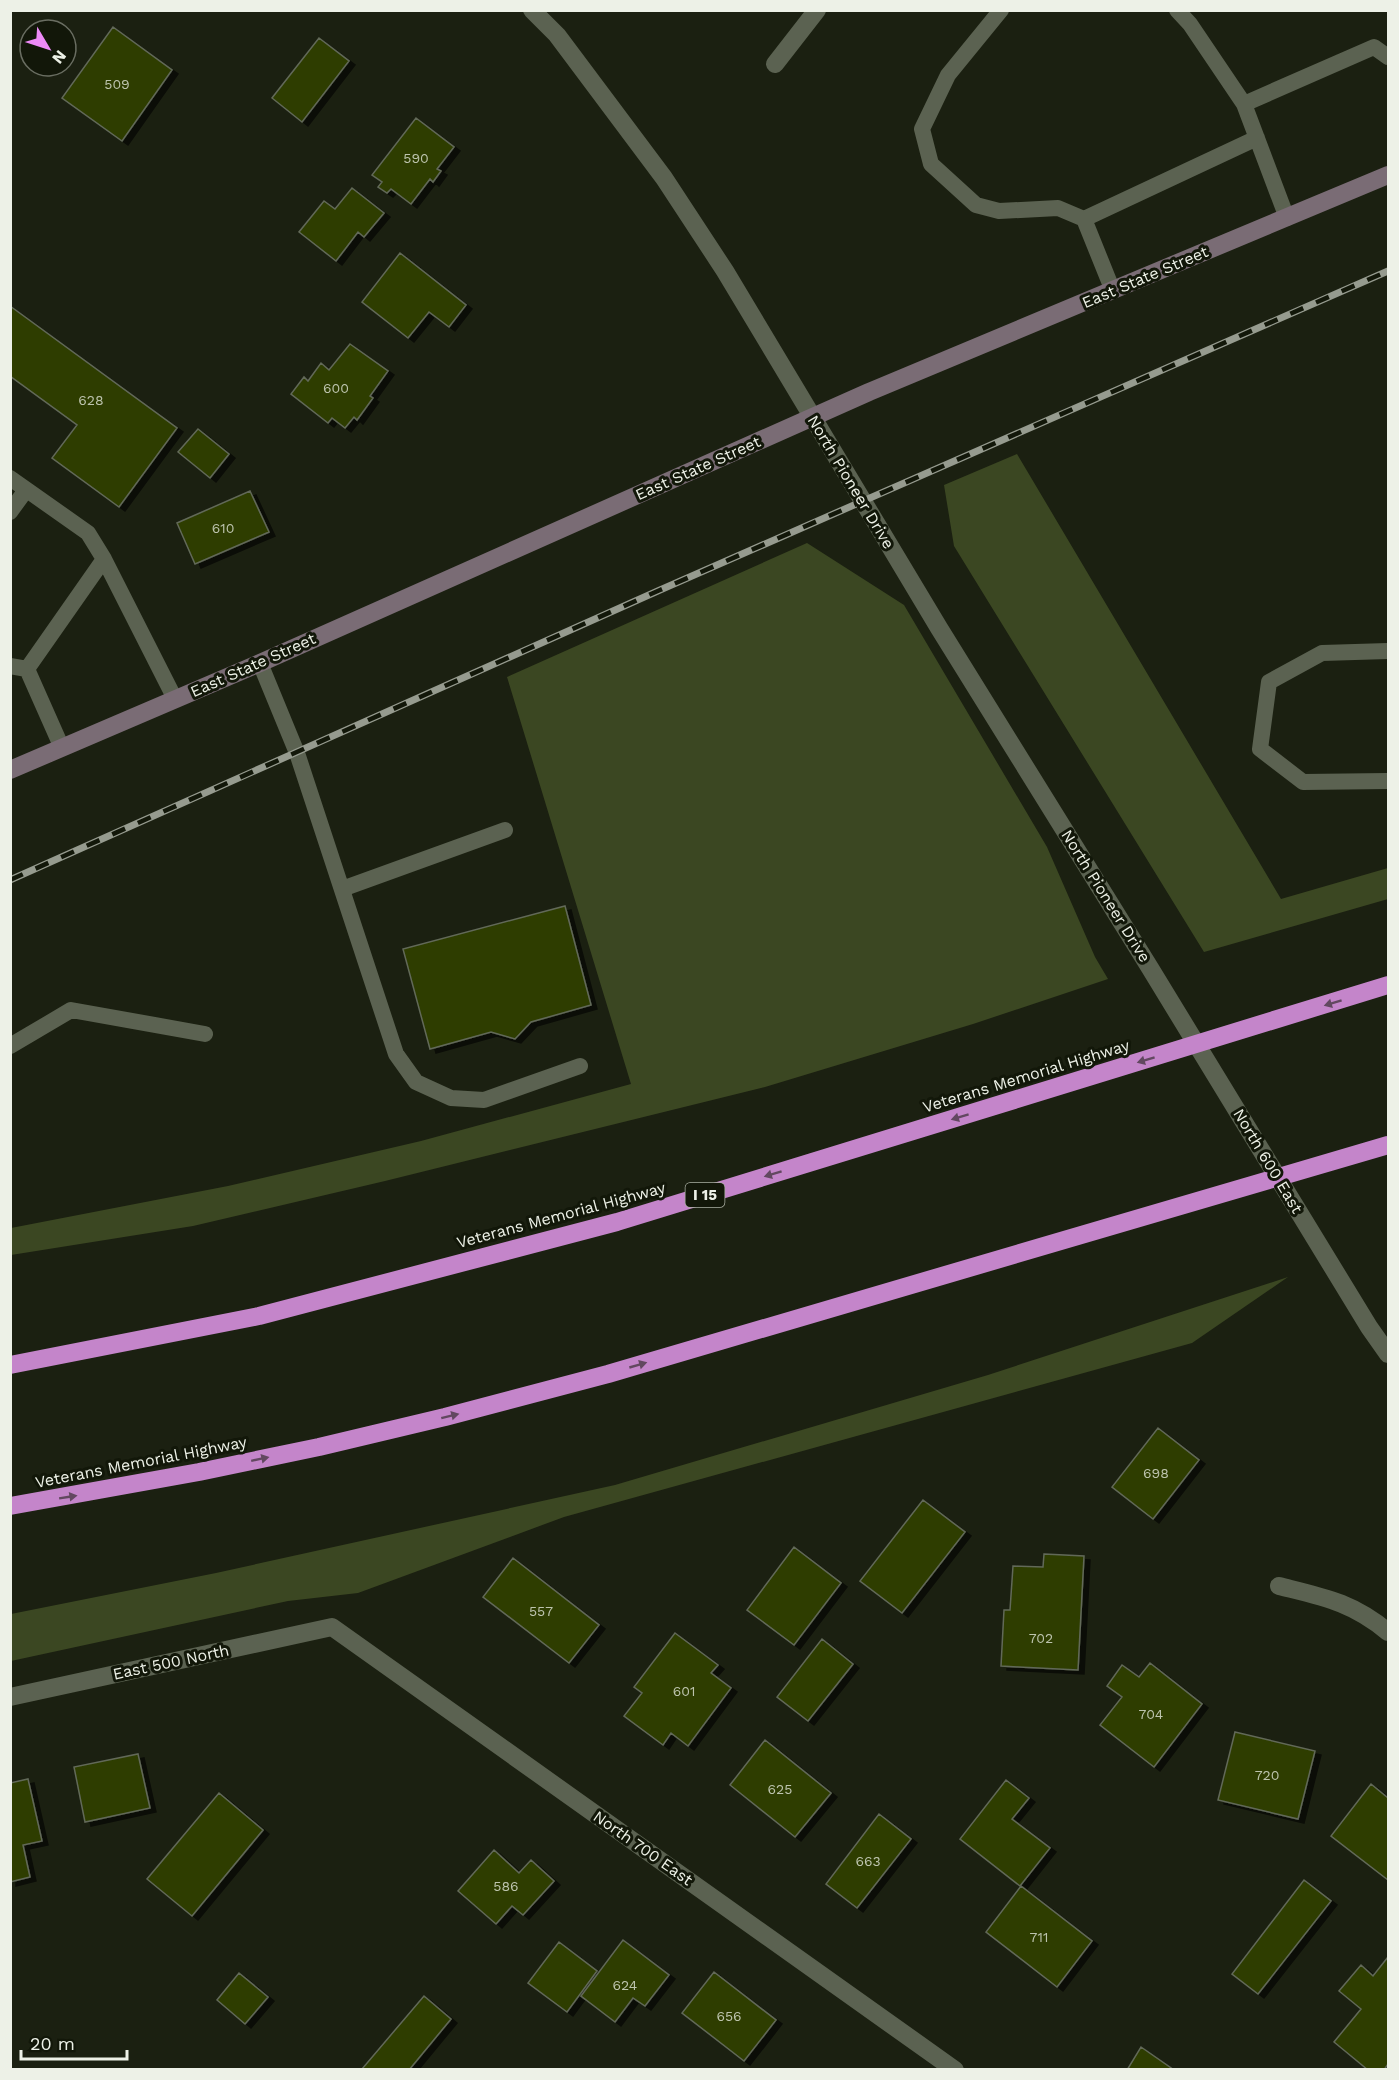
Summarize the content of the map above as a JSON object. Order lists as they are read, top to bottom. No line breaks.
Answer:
{"streets":{"highway":["Veterans Memorial Highway","I 15"],"main road":["East State Street"],"street":["North Pioneer Drive","North 600 East","East 500 North","North 700 East"]},"crossings":[["North Pioneer Drive","North 600 East"],["East 500 North","North 700 East"]],"house_numbers":["509","590","600","628","610","698","557","702","601","704","720","625","663","586","711","624","656"],"scale_bar":"20 m","north":"bottom right"}
